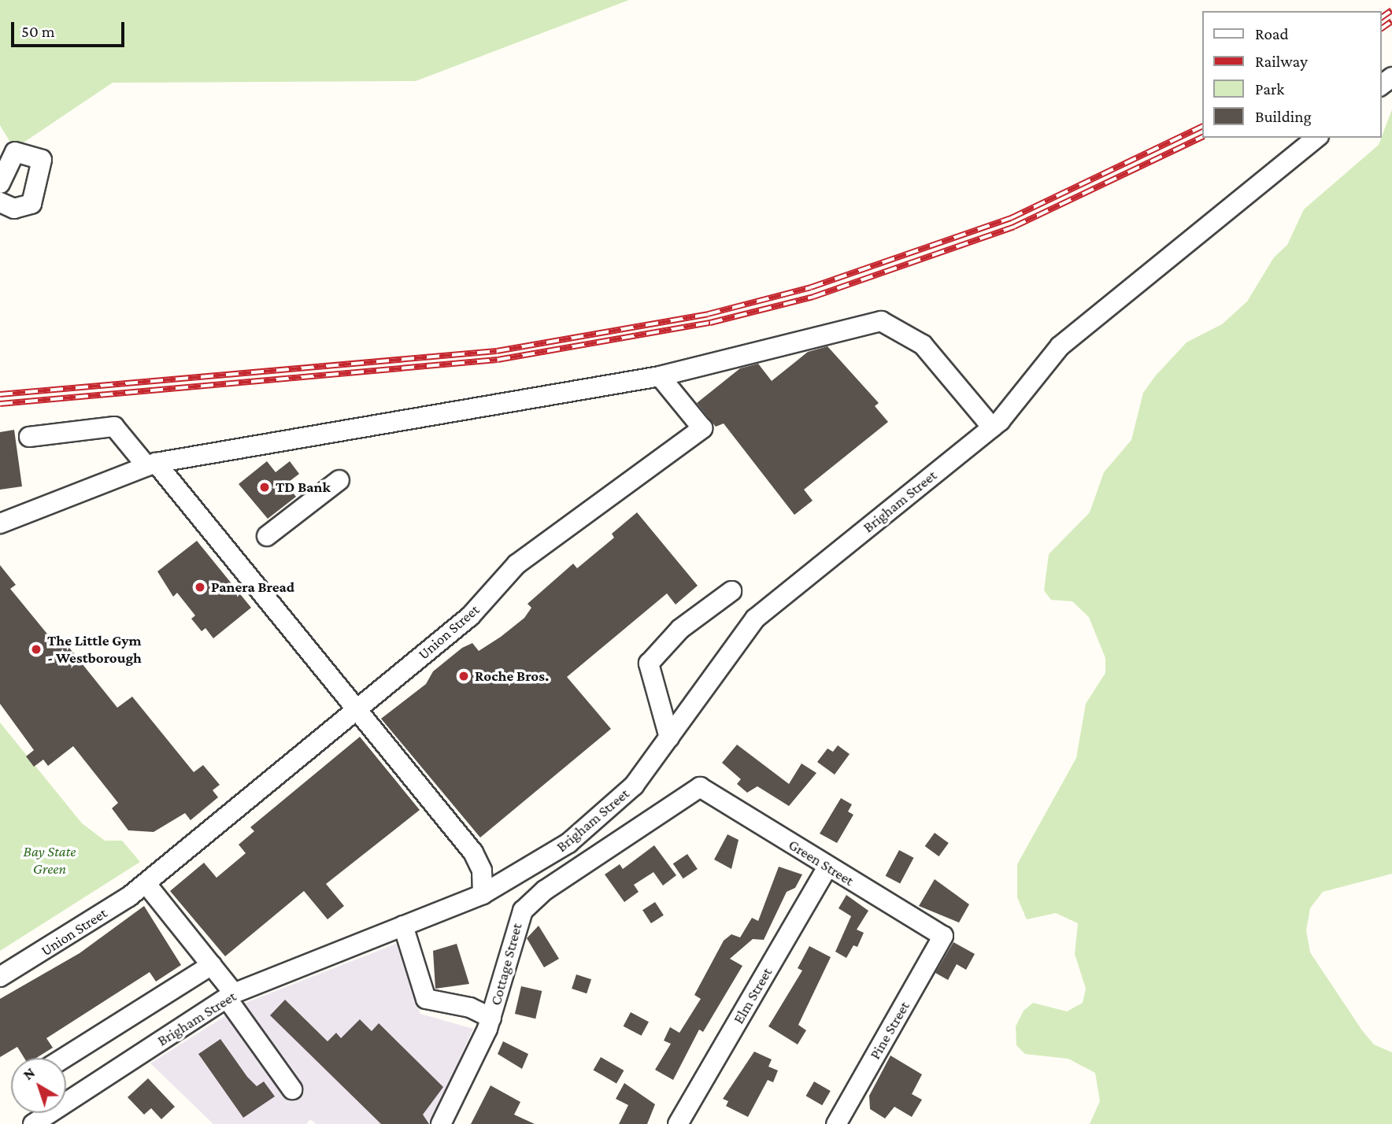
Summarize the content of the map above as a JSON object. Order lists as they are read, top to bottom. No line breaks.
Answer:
{"streets":{"street":["Brigham Street","Union Street","Green Street","Cottage Street","Elm Street","Pine Street"]},"crossings":[["Green Street","Cottage Street"],["Green Street","Elm Street"],["Green Street","Pine Street"]],"parks":["Bay State Green"],"places":["TD Bank","Panera Bread","The Little Gym - Westborough","Roche Bros."],"legend":["Road","Railway","Park","Building"],"scale_bar":"50 m","north":"top left"}
